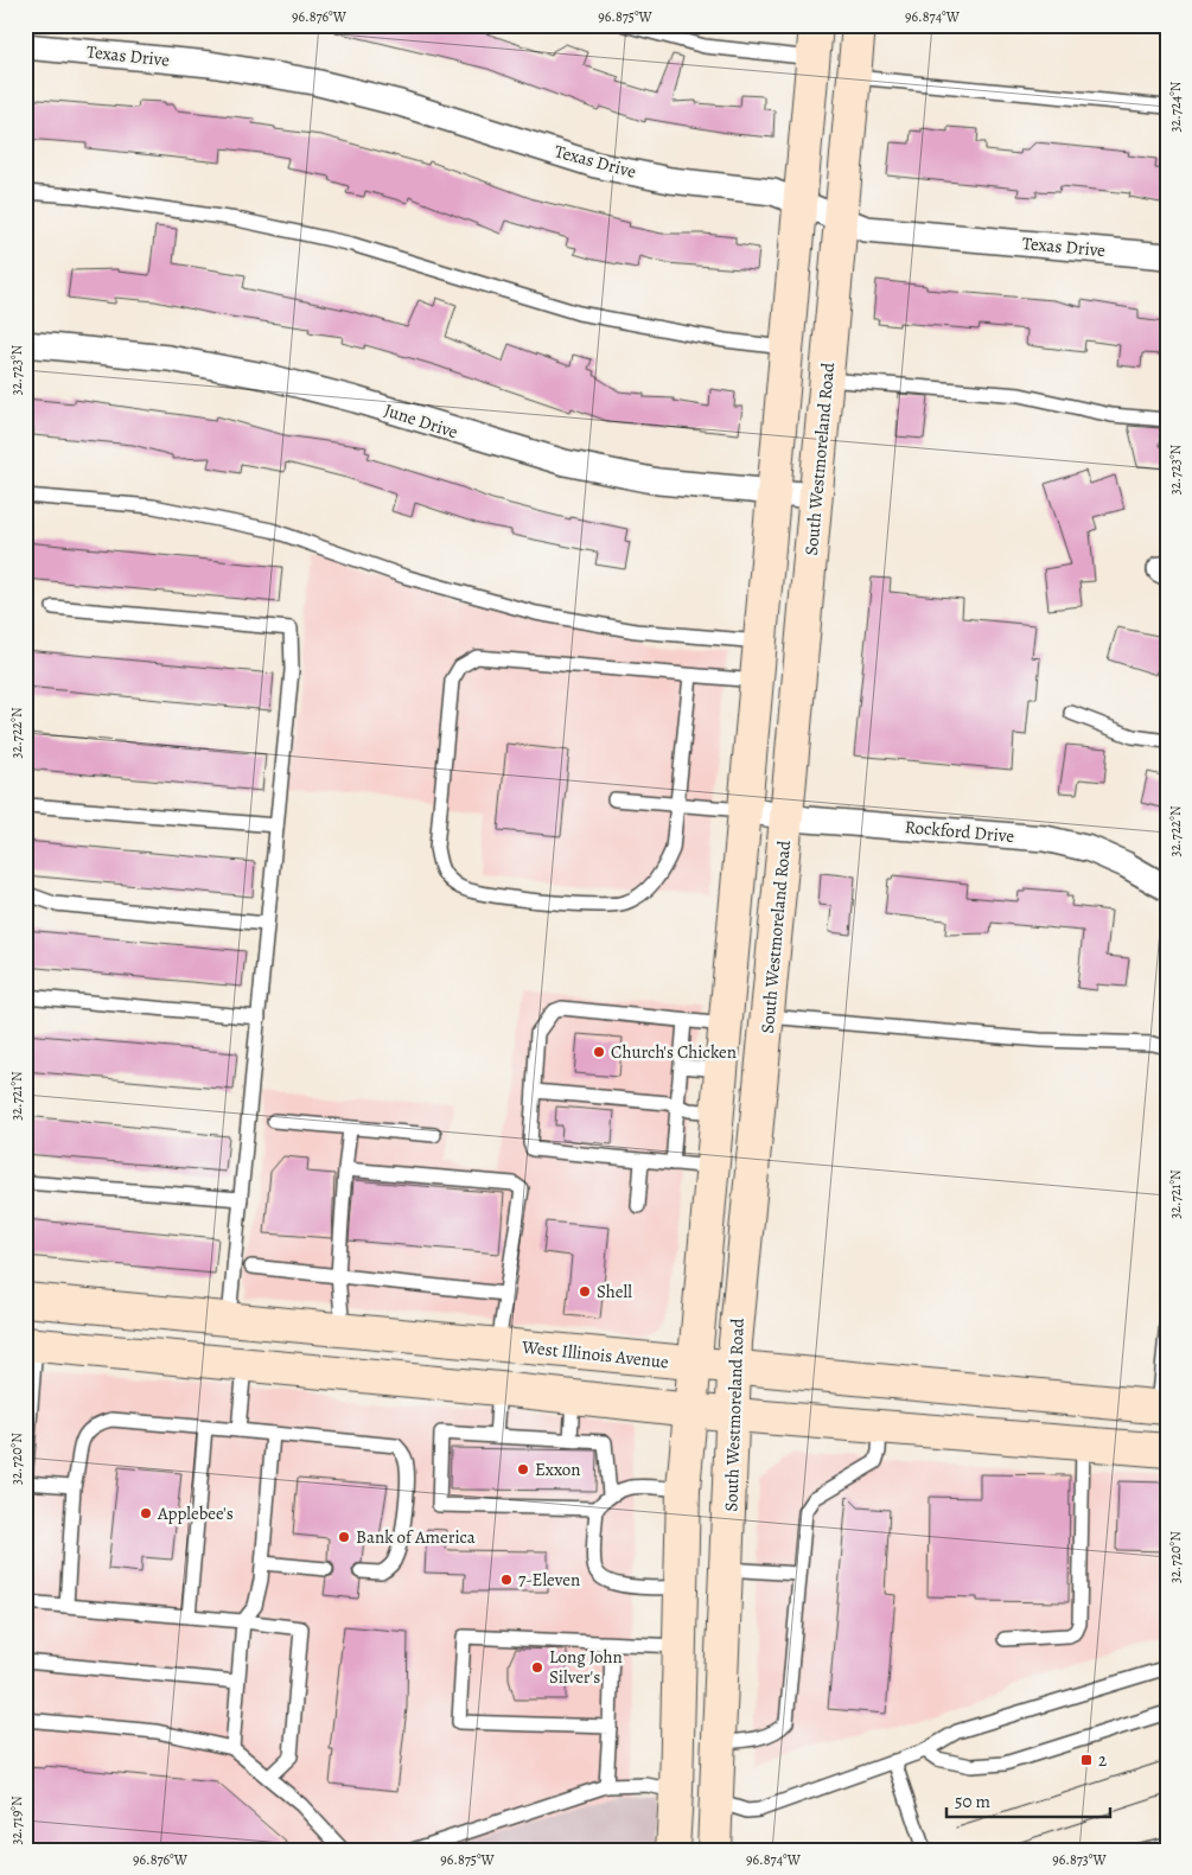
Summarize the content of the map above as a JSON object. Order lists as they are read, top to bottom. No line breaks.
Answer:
{"streets":{"main road":["South Westmoreland Road","West Illinois Avenue"],"street":["Texas Drive","June Drive","Rockford Drive"]},"crossings":[["Texas Drive","South Westmoreland Road"],["June Drive","South Westmoreland Road"],["South Westmoreland Road","Rockford Drive"],["South Westmoreland Road","West Illinois Avenue"]],"places":{"other":["Church's Chicken","Shell","Exxon","Applebee's","Bank of America","7-Eleven","Long John Silver's"],"transit":["2"]},"scale_bar":"50 m","coordinates":["96.876°W","96.875°W","96.874°W","32.724°N","32.723°N","32.722°N","32.721°N","32.720°N","32.719°N","96.873°W"]}
